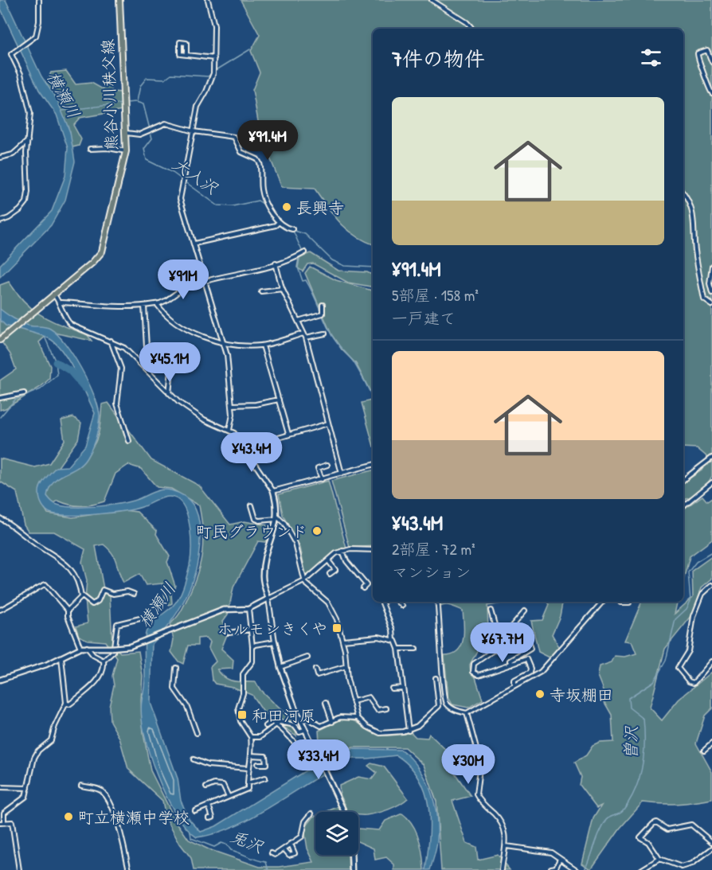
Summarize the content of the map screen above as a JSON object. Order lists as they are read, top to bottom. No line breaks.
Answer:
{"streets":{"main road":["熊谷小川秩父線"]},"water":["横瀬川","大入沢","曽沢","兎沢"],"places":{"other":["長興寺","町民グラウンド","寺坂棚田","町立横瀬中学校"],"transit":["ホルモンきくや","和田河原"]},"page":{"heading":"7件の物件","list":[{"name":"¥91.4M","note":"5部屋 · 158 m² · 一戸建て"},{"name":"¥43.4M","note":"2部屋 · 72 m² · マンション"}],"price":["¥91.4M","¥91M","¥45.1M","¥43.4M","¥67.7M","¥33.4M","¥30M"]}}
